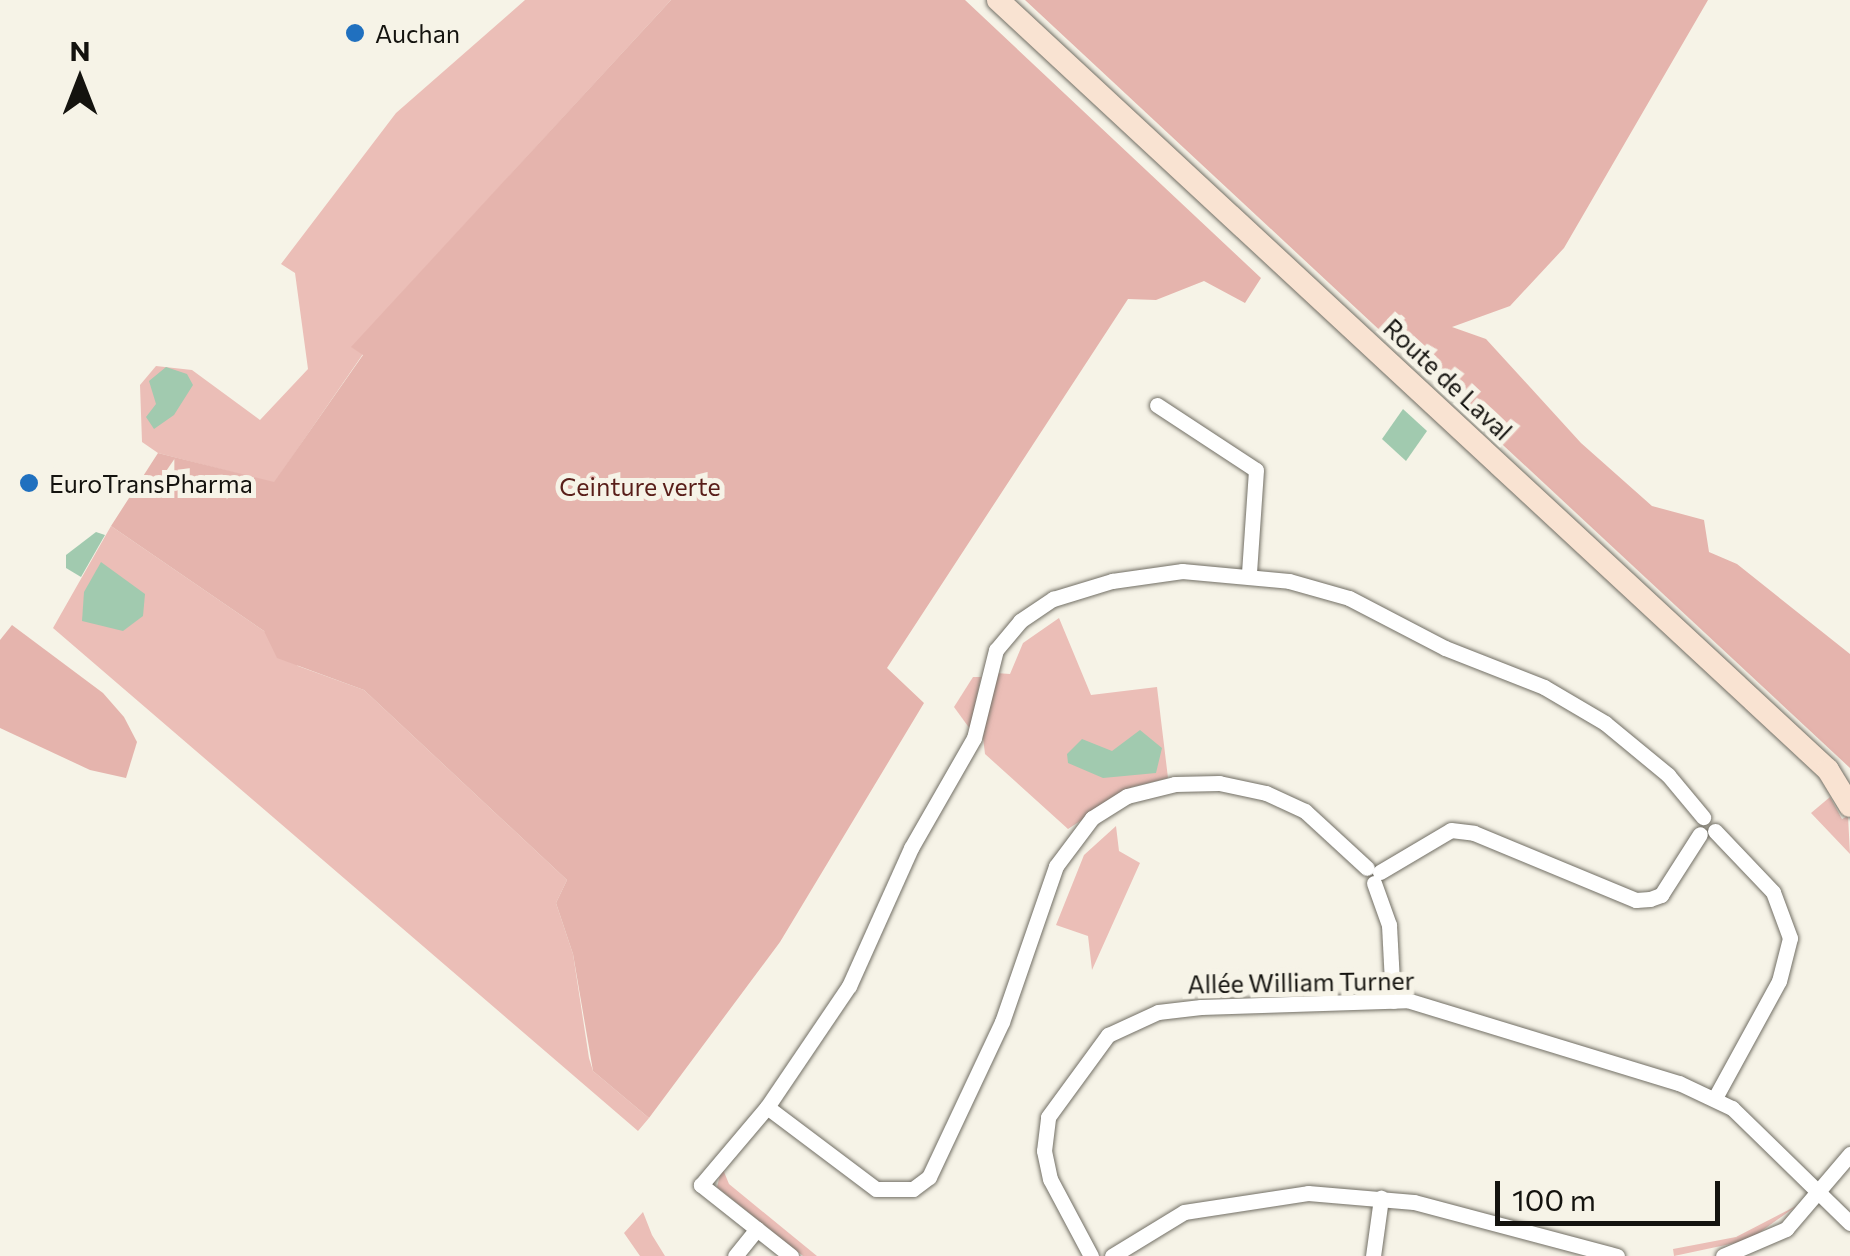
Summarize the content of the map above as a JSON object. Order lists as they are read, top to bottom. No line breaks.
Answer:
{"streets":{"main road":["Route de Laval"],"street":["Allée William Turner"]},"parks":["Ceinture verte"],"places":["Auchan","EuroTransPharma"],"scale_bar":"100 m","north":"top"}
